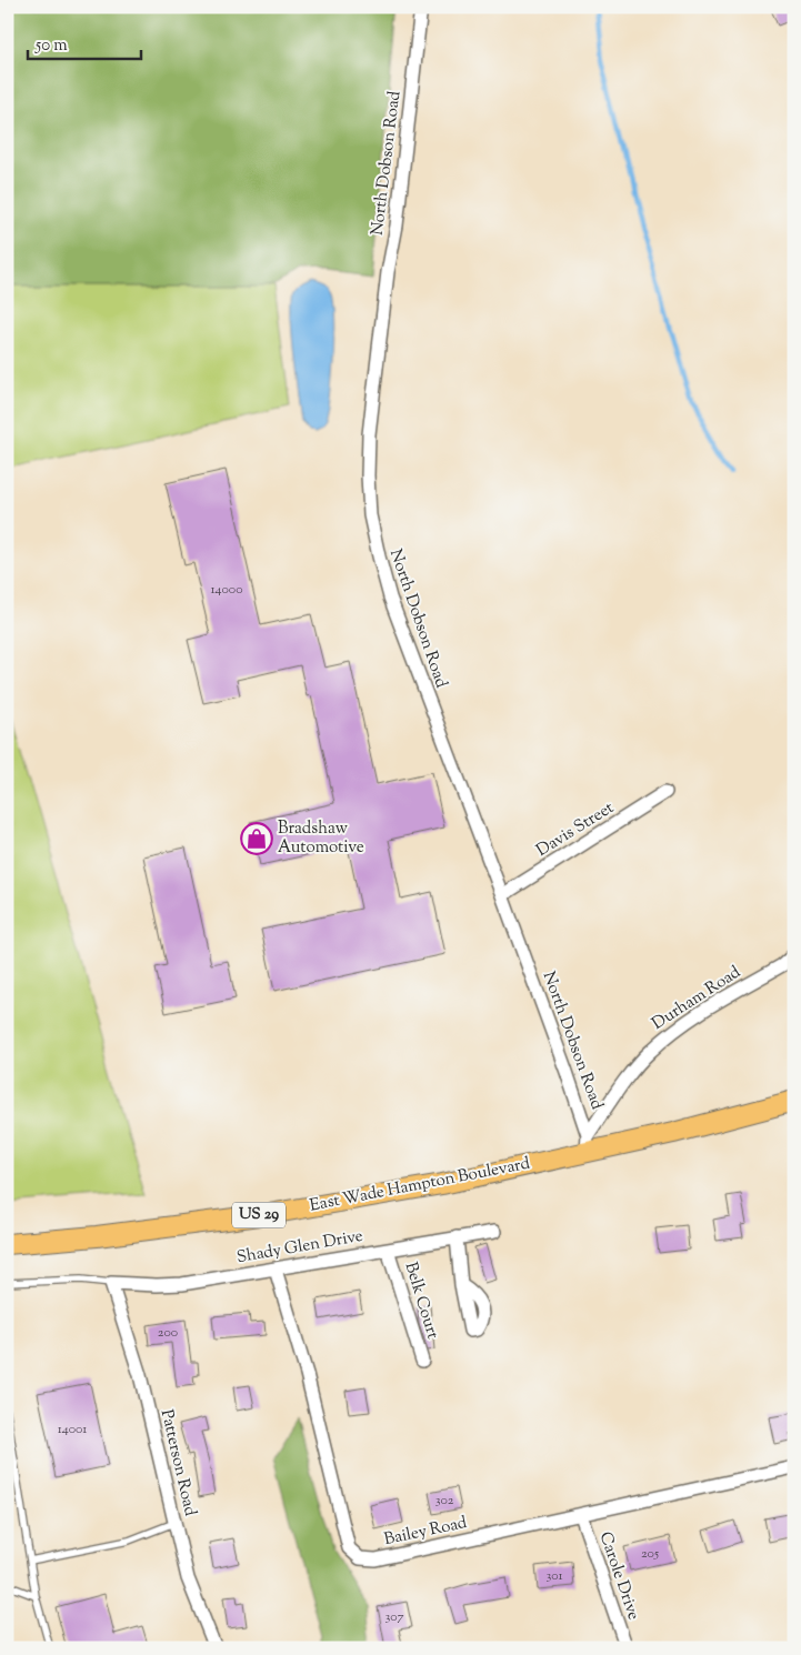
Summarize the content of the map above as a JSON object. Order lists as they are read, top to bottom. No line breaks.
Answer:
{"streets":{"main road":["East Wade Hampton Boulevard","US 29"],"street":["North Dobson Road","Davis Street","Durham Road","Shady Glen Drive","Belk Court","Patterson Road","Bailey Road","Carole Drive"]},"crossings":[["North Dobson Road","Davis Street"],["North Dobson Road","Durham Road"],["North Dobson Road","East Wade Hampton Boulevard"],["Durham Road","East Wade Hampton Boulevard"],["Shady Glen Drive","Belk Court"],["Shady Glen Drive","Patterson Road"],["Shady Glen Drive","Bailey Road"],["Bailey Road","Carole Drive"]],"places":{"shop":["Bradshaw Automotive"]},"house_numbers":["14000","200","14001","302","205","301","307"],"scale_bar":"50 m"}
